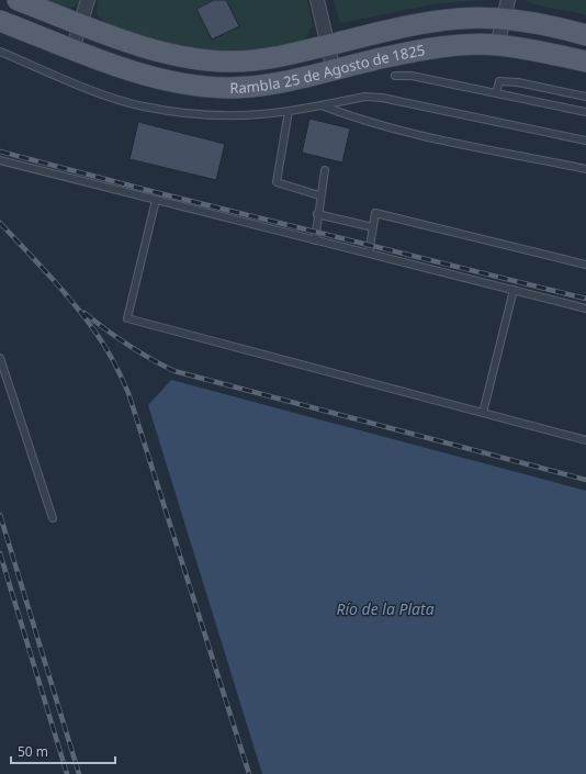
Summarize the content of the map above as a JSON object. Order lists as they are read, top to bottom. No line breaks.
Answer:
{"streets":{"main road":["Rambla 25 de Agosto de 1825"]},"water":["Río de la Plata"],"scale_bar":"50 m"}
